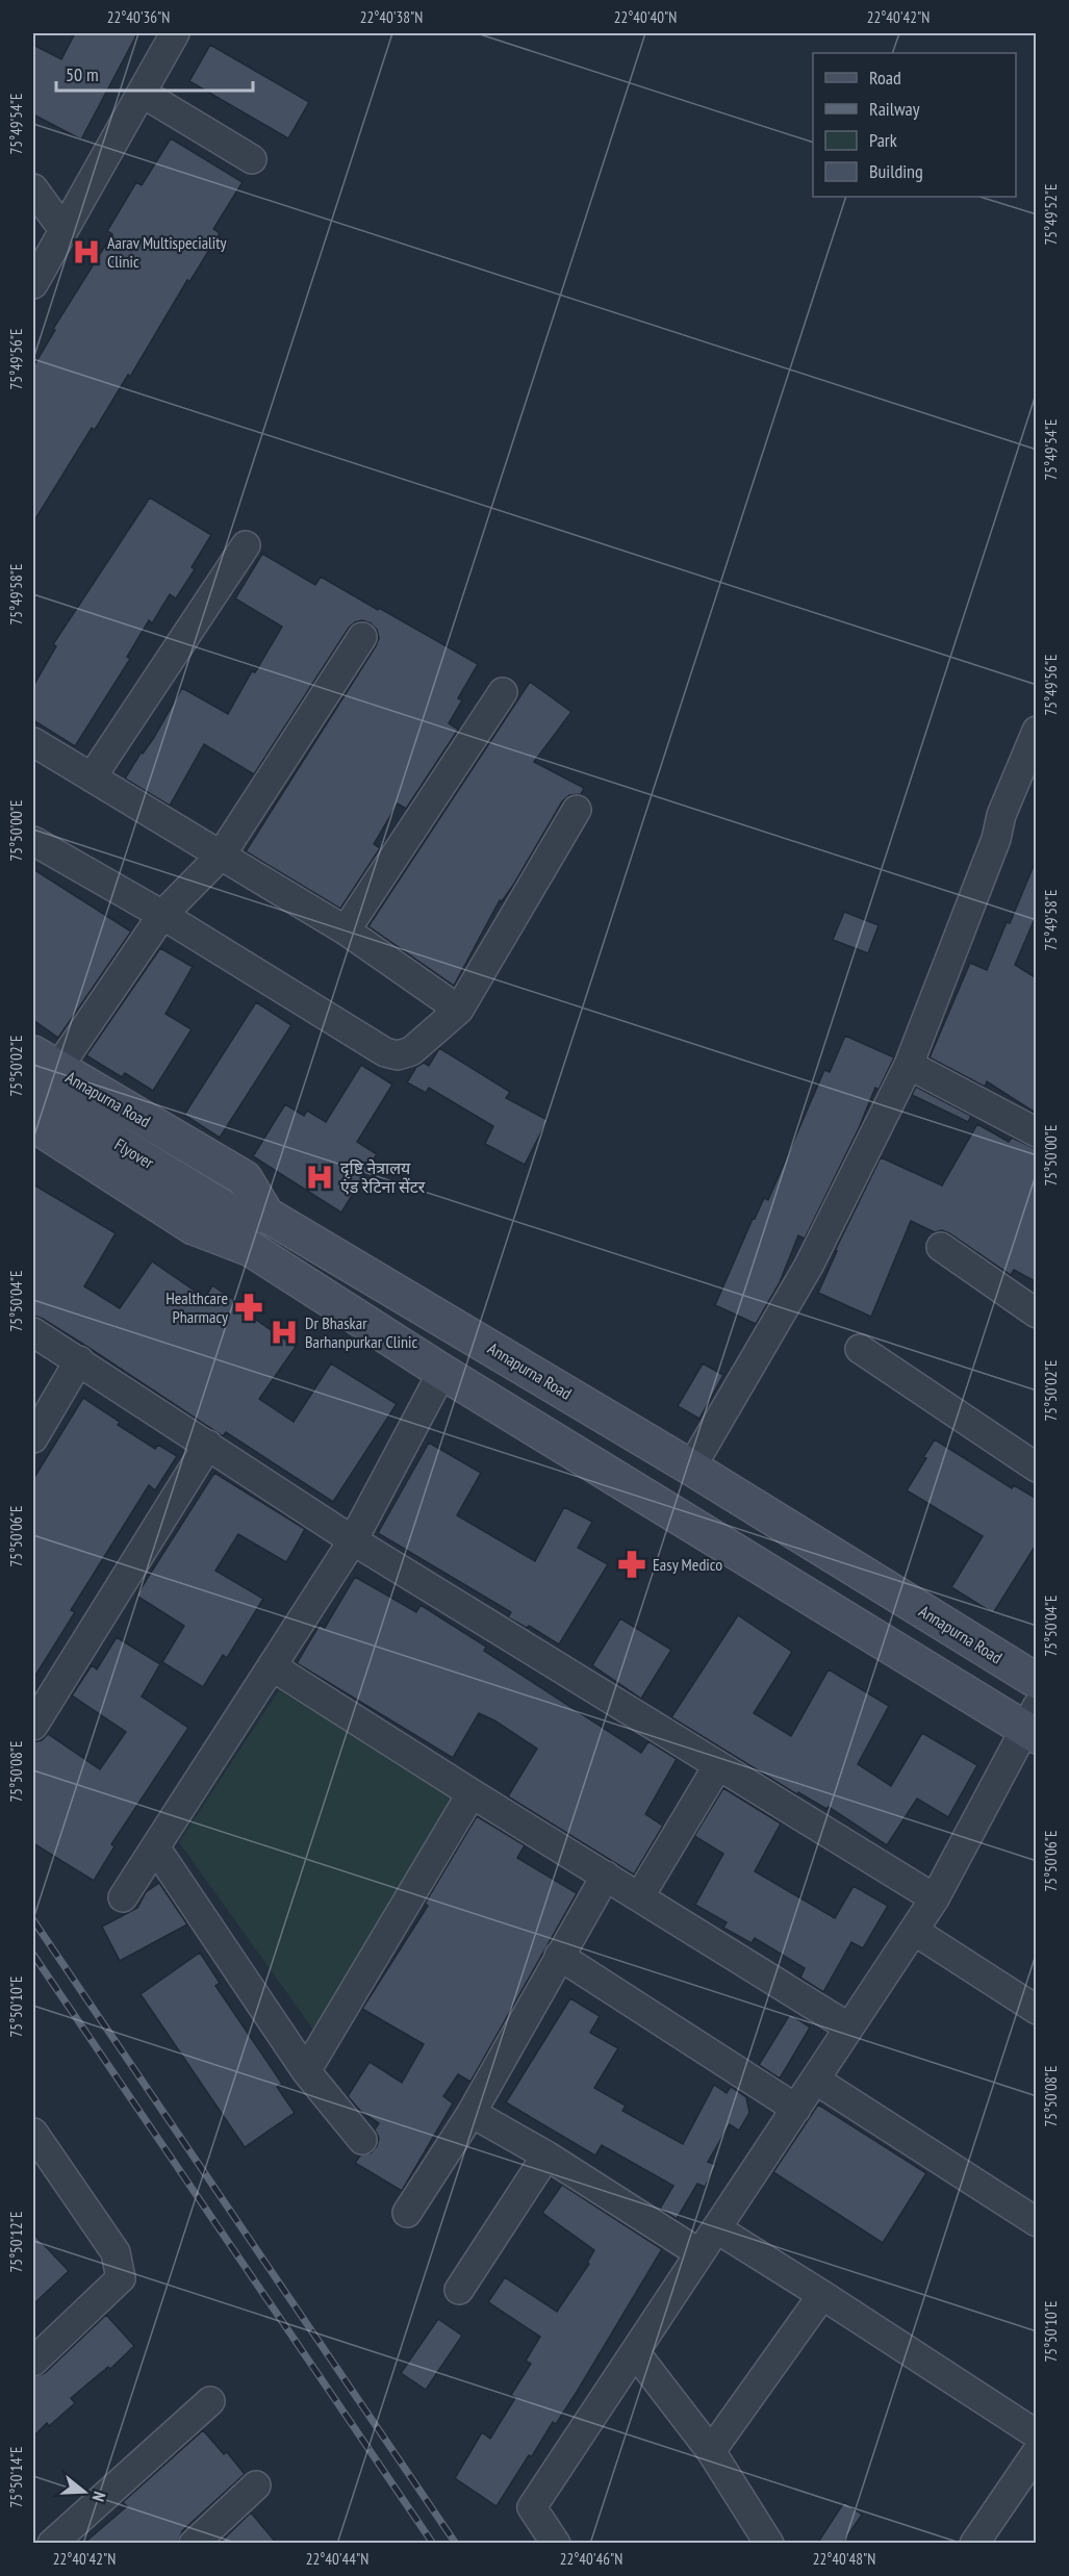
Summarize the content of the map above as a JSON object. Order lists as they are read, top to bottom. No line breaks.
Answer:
{"streets":{"main road":["Annapurna Road","Flyover"]},"crossings":[["Annapurna Road","Flyover"]],"places":{"hospital":["Aarav Multispeciality Clinic","दृष्टि नेत्रालय एंड रेटिना सेंटर","Dr Bhaskar Barhanpurkar Clinic"],"pharmacy":["Healthcare Pharmacy","Easy Medico"]},"legend":["Road","Railway","Park","Building"],"scale_bar":"50 m","north":"right","coordinates":["22°40'36\"N","22°40'38\"N","22°40'40\"N","22°40'42\"N","75°49'54\"E","75°49'52\"E","75°49'56\"E","75°49'58\"E","75°50'00\"E","75°50'02\"E","75°50'04\"E","75°50'06\"E","75°50'08\"E","75°50'10\"E","75°50'12\"E","75°50'14\"E","22°40'44\"N","22°40'46\"N","22°40'48\"N"]}
